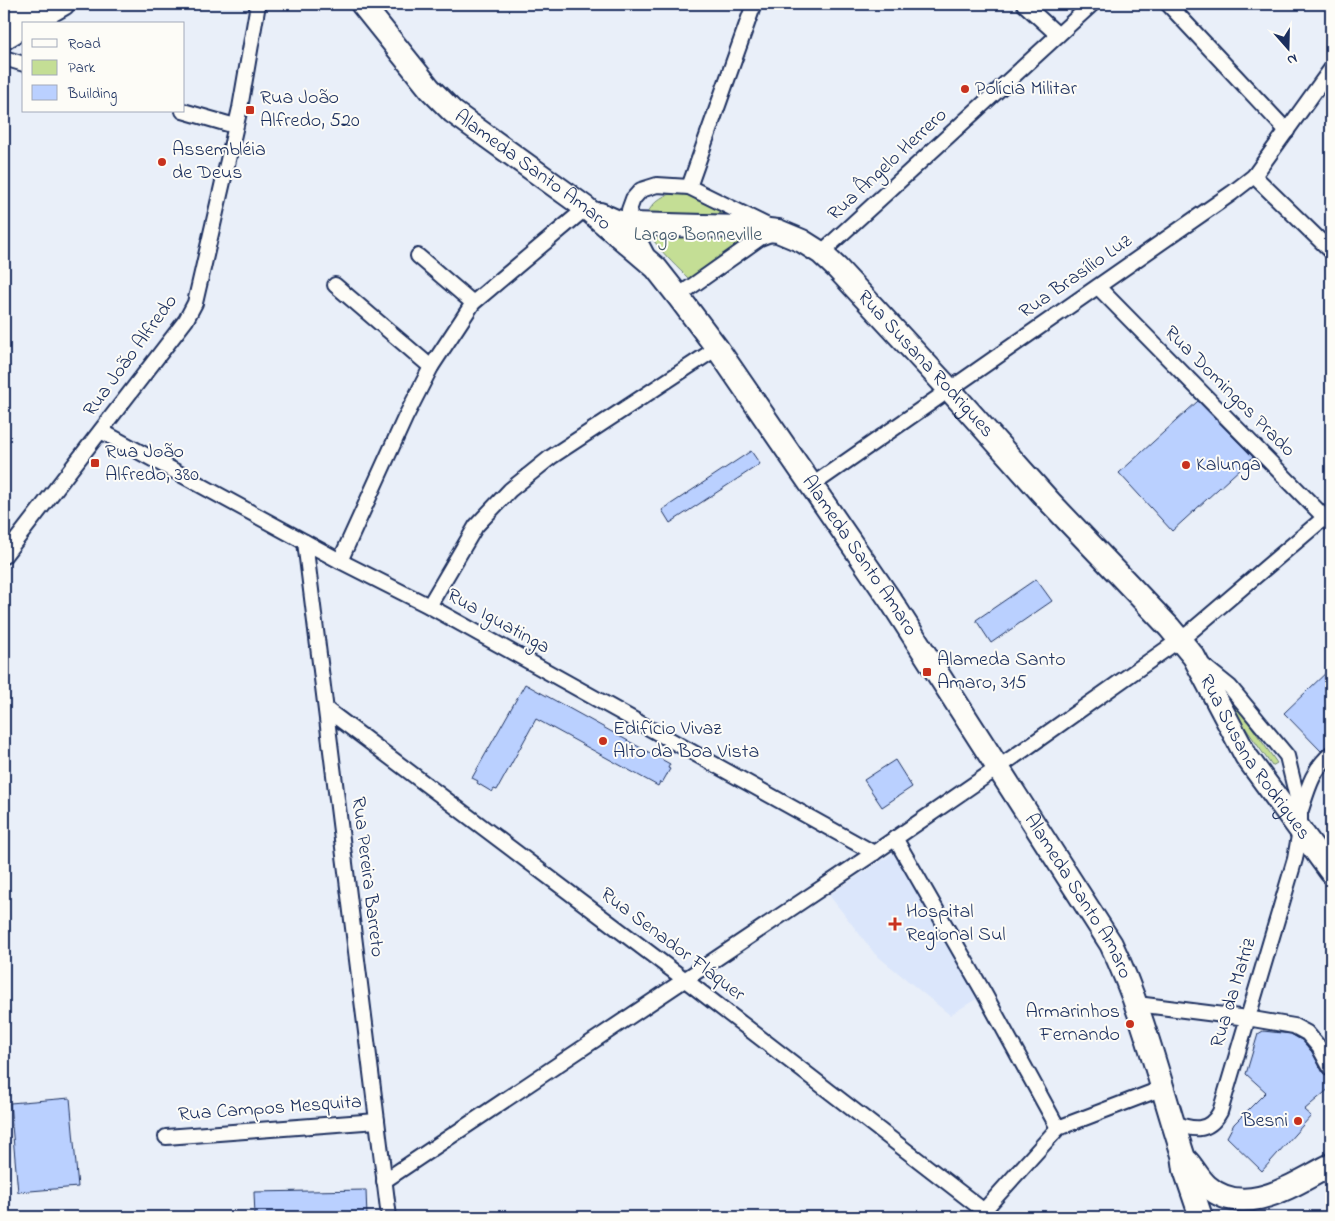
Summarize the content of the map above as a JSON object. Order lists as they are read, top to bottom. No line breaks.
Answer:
{"streets":{"main road":["Alameda Santo Amaro","Rua Susana Rodrigues"],"street":["Rua Ângelo Herrero","Rua Brasílio Luz","Rua João Alfredo","Rua Domingos Prado","Rua Iguatinga","Rua Pereira Barreto","Rua Senador Fláquer","Rua da Matriz","Rua Campos Mesquita"]},"crossings":[["Rua Ângelo Herrero","Rua Susana Rodrigues"],["Alameda Santo Amaro","Rua Brasílio Luz"],["Alameda Santo Amaro","Rua Susana Rodrigues"],["Alameda Santo Amaro","Rua da Matriz"],["Rua Brasílio Luz","Rua Susana Rodrigues"],["Rua Brasílio Luz","Rua Domingos Prado"],["Rua João Alfredo","Rua Iguatinga"],["Rua Susana Rodrigues","Rua da Matriz"],["Rua Iguatinga","Rua Pereira Barreto"],["Rua Pereira Barreto","Rua Senador Fláquer"],["Rua Pereira Barreto","Rua Campos Mesquita"]],"parks":["Largo Bonneville"],"places":{"other":["Polícia Militar","Assembléia de Deus","Kalunga","Edifício Vivaz Alto da Boa Vista","Armarinhos Fernando","Besni"],"transit":["Rua João Alfredo, 520","Rua João Alfredo, 380","Alameda Santo Amaro, 315"],"health":["Hospital Regional Sul"]},"legend":["Road","Park","Building"],"north":"bottom"}
